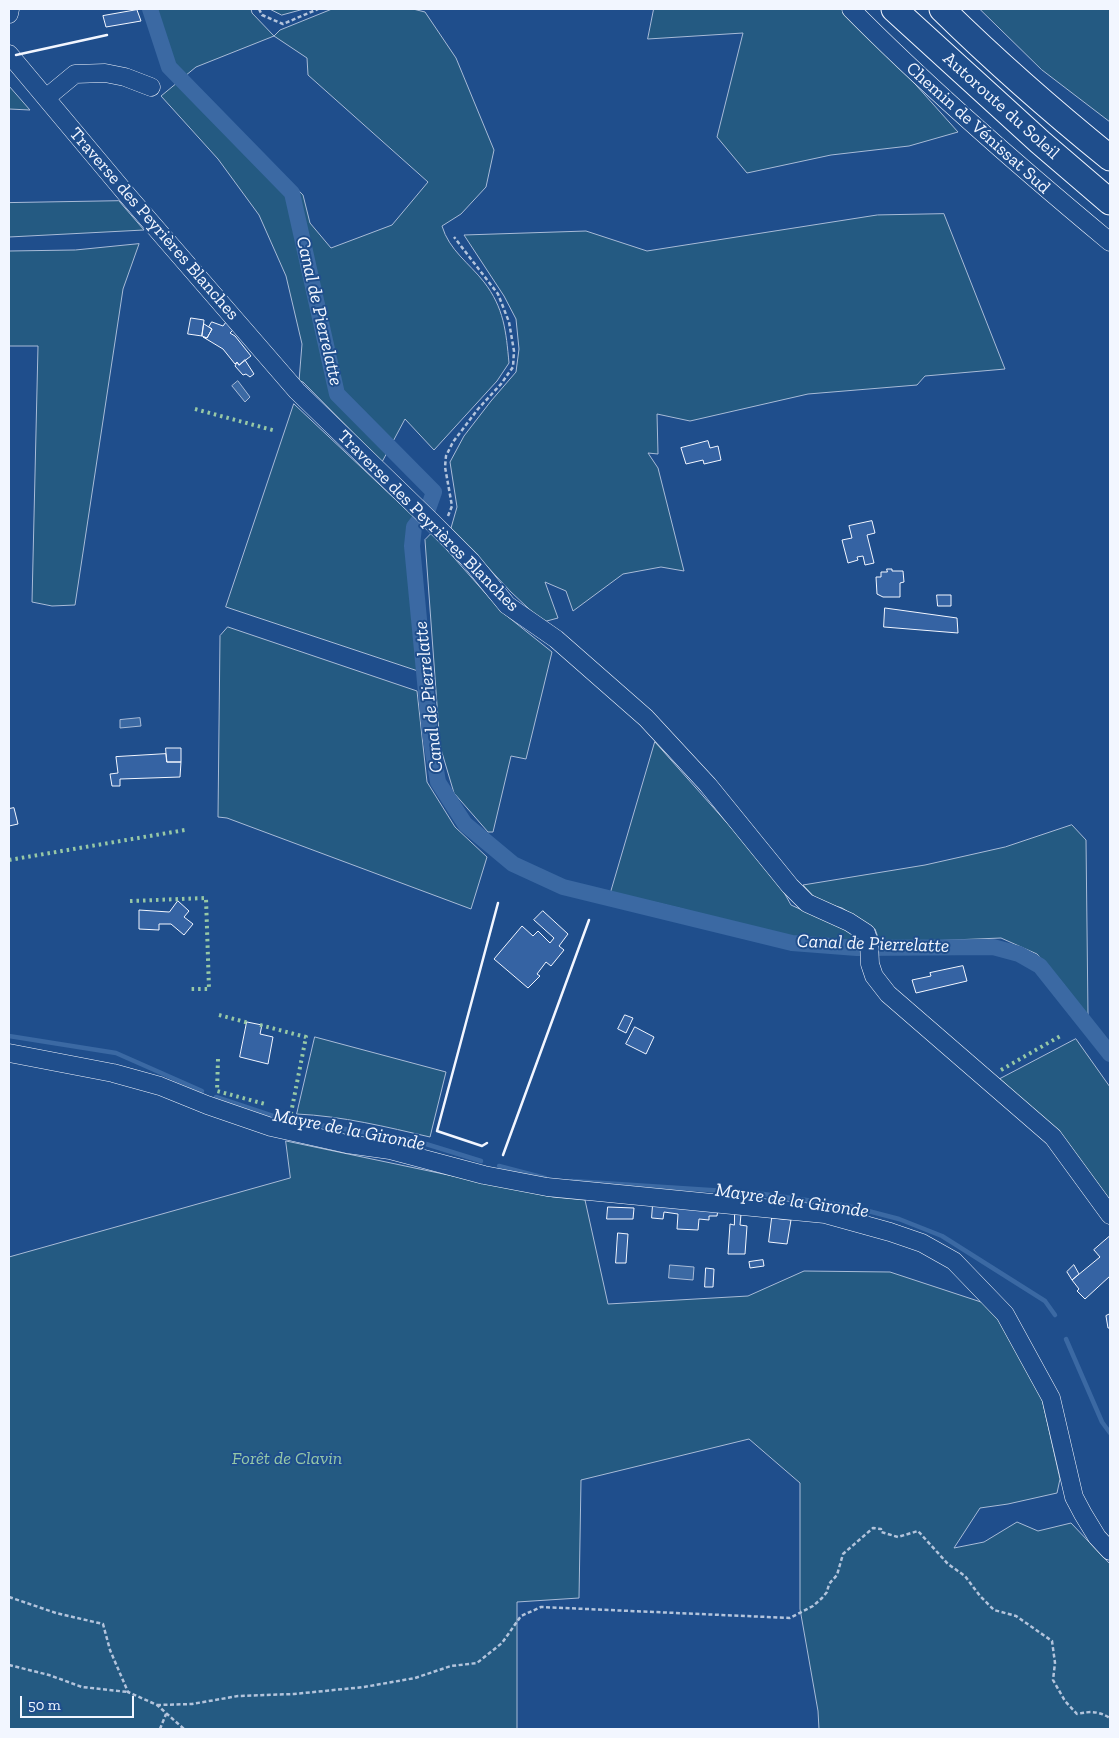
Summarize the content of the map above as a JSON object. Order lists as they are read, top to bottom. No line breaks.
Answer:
{"streets":{"highway":["Autoroute du Soleil"],"street":["Chemin de Vénissat Sud","Traverse des Peyrières Blanches"]},"water":["Canal de Pierrelatte","Mayre de la Gironde"],"parks":["Forêt de Clavin"],"scale_bar":"50 m"}
